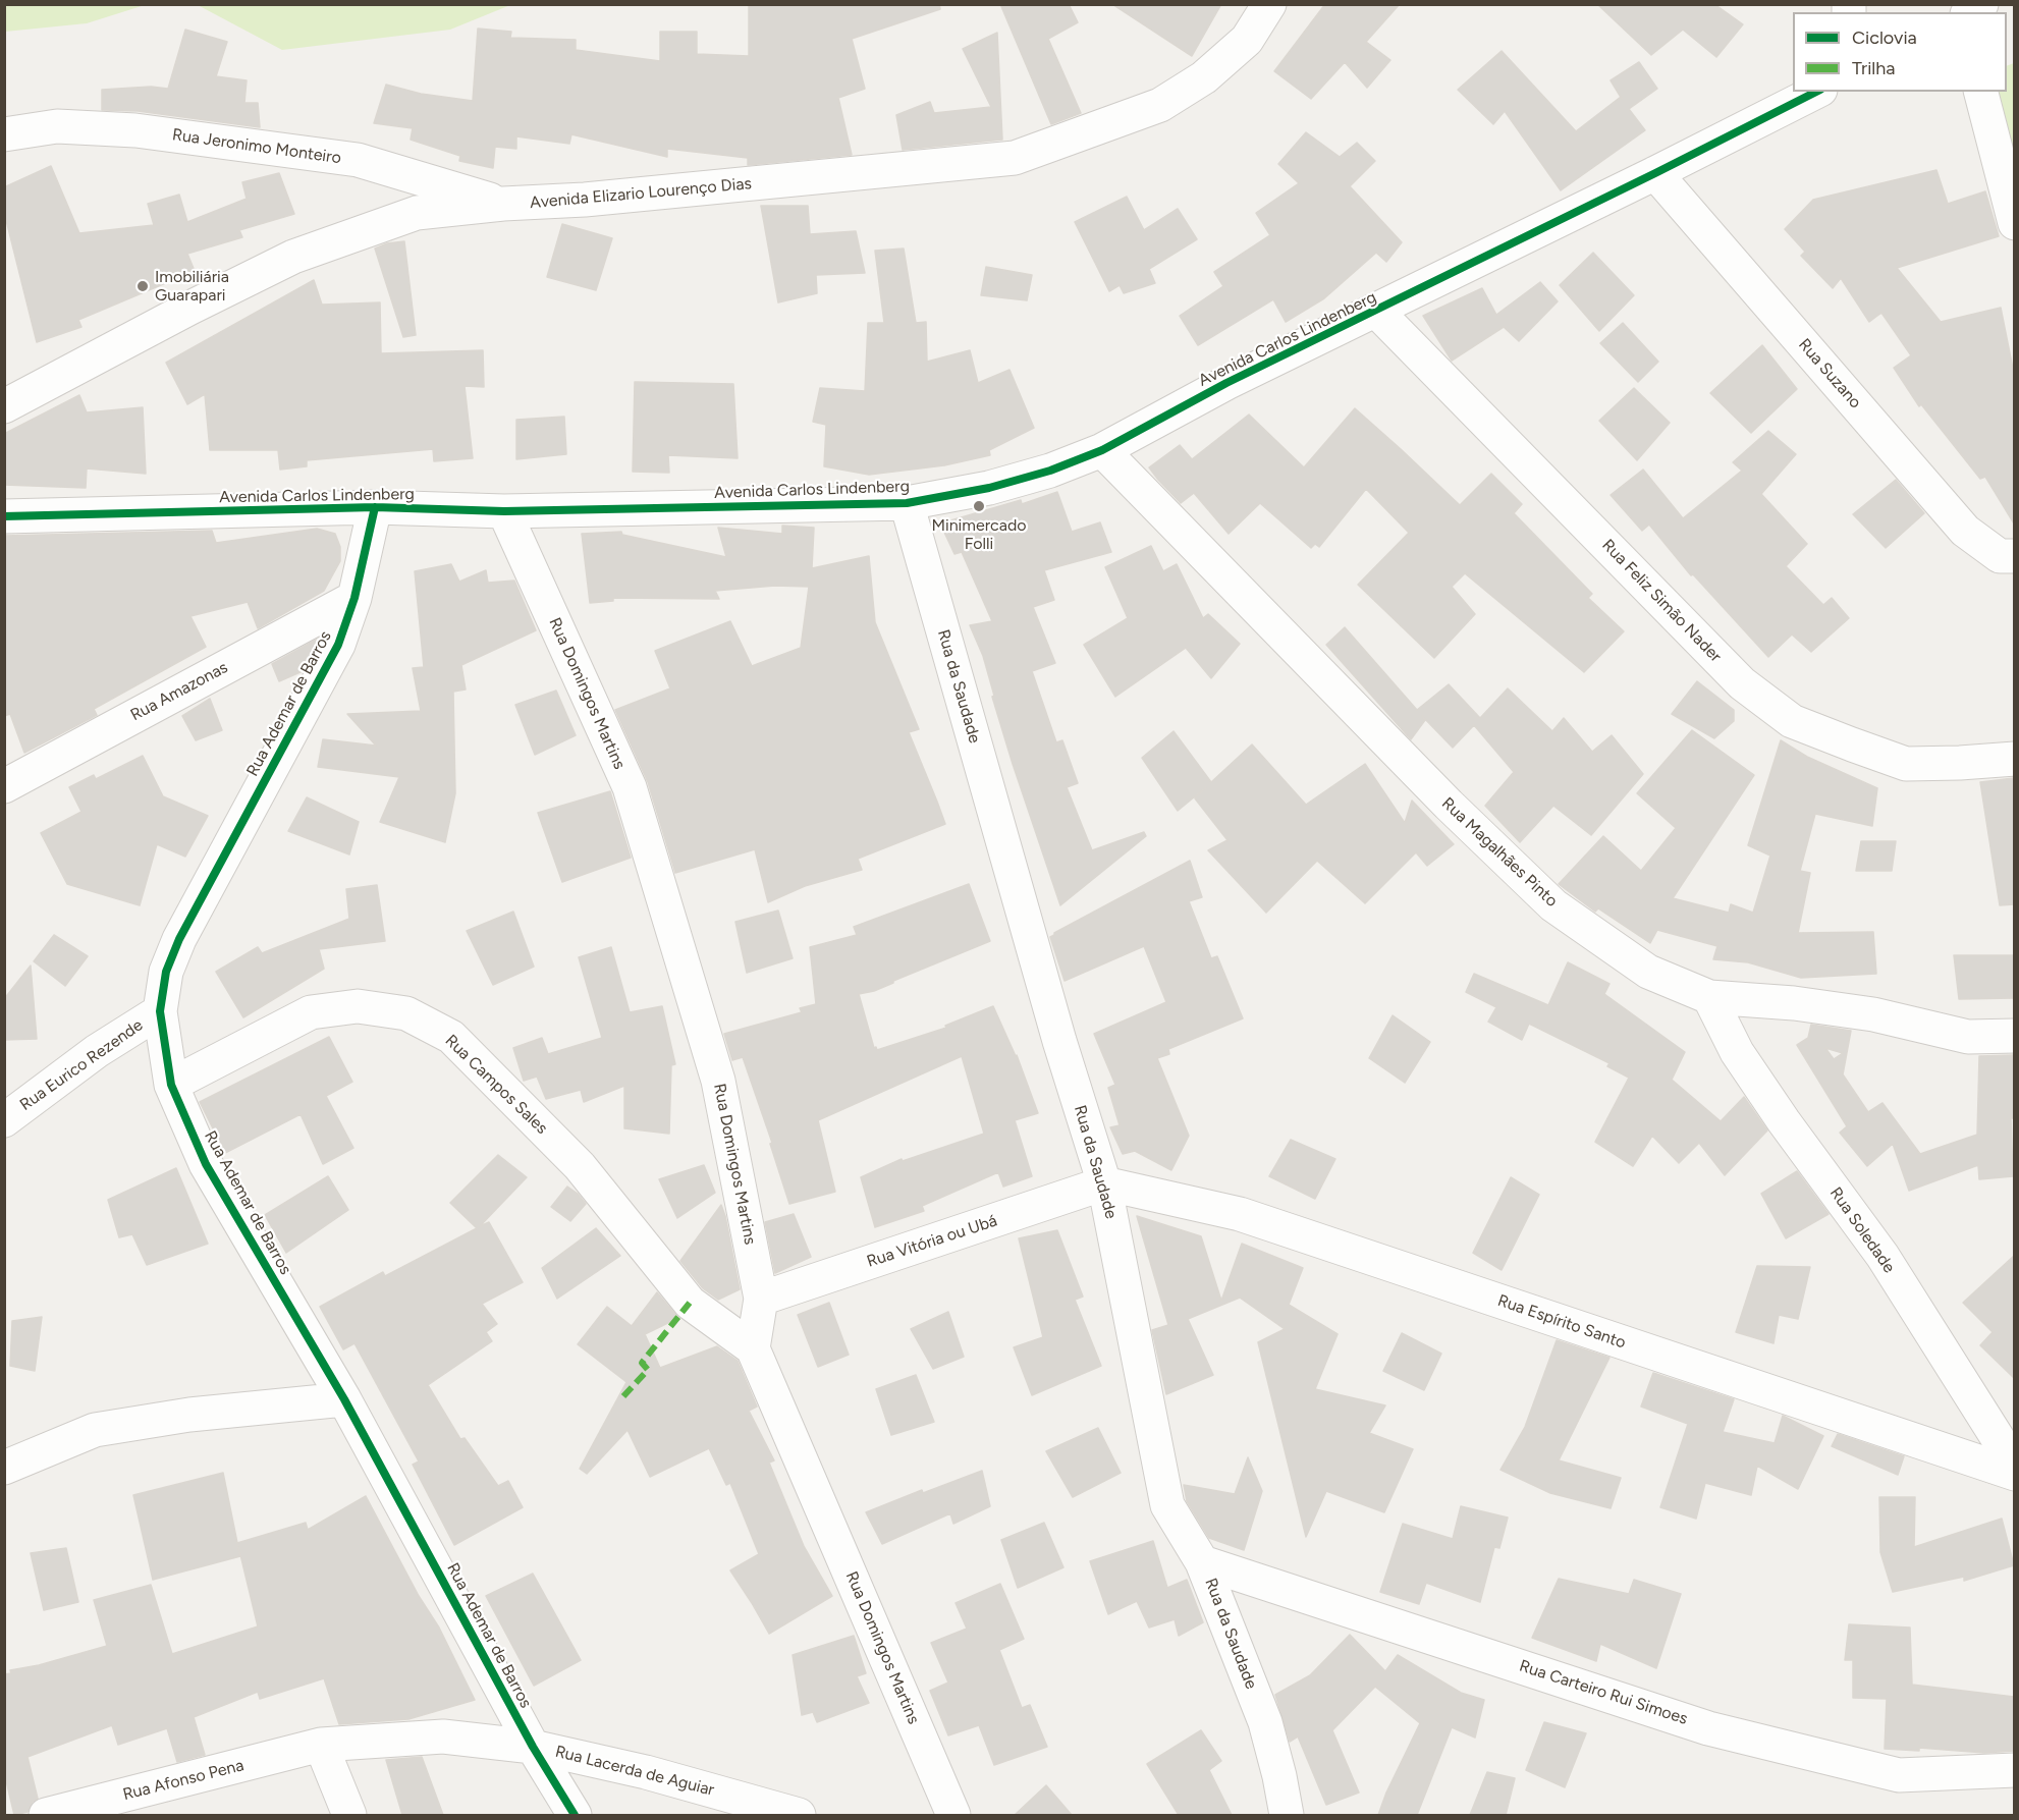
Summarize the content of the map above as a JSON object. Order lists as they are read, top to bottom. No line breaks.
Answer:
{"streets":{"street":["Rua Jeronimo Monteiro","Avenida Elizario Lourenço Dias","Avenida Carlos Lindenberg","Rua Suzano","Rua Feliz Simão Nader","Rua da Saudade","Rua Amazonas","Rua Domingos Martins","Rua Ademar de Barros","Rua Magalhães Pinto","Rua Eurico Rezende","Rua Campos Sales","Rua Soledade","Rua Vitória ou Ubá","Rua Espírito Santo","Rua Carteiro Rui Simoes","Rua Lacerda de Aguiar","Rua Afonso Pena"]},"crossings":[["Rua Jeronimo Monteiro","Avenida Elizario Lourenço Dias"],["Avenida Carlos Lindenberg","Rua Suzano"],["Avenida Carlos Lindenberg","Rua Feliz Simão Nader"],["Avenida Carlos Lindenberg","Rua da Saudade"],["Avenida Carlos Lindenberg","Rua Domingos Martins"],["Avenida Carlos Lindenberg","Rua Ademar de Barros"],["Avenida Carlos Lindenberg","Rua Magalhães Pinto"],["Rua da Saudade","Rua Vitória ou Ubá"],["Rua da Saudade","Rua Espírito Santo"],["Rua da Saudade","Rua Carteiro Rui Simoes"],["Rua Amazonas","Rua Ademar de Barros"],["Rua Domingos Martins","Rua Campos Sales"],["Rua Domingos Martins","Rua Vitória ou Ubá"],["Rua Ademar de Barros","Rua Eurico Rezende"],["Rua Ademar de Barros","Rua Campos Sales"],["Rua Ademar de Barros","Rua Lacerda de Aguiar"],["Rua Magalhães Pinto","Rua Soledade"],["Rua Vitória ou Ubá","Rua Espírito Santo"],["Rua Lacerda de Aguiar","Rua Afonso Pena"]],"places":["Imobiliária Guarapari","Minimercado Folli"],"legend":["Ciclovia","Trilha"]}
